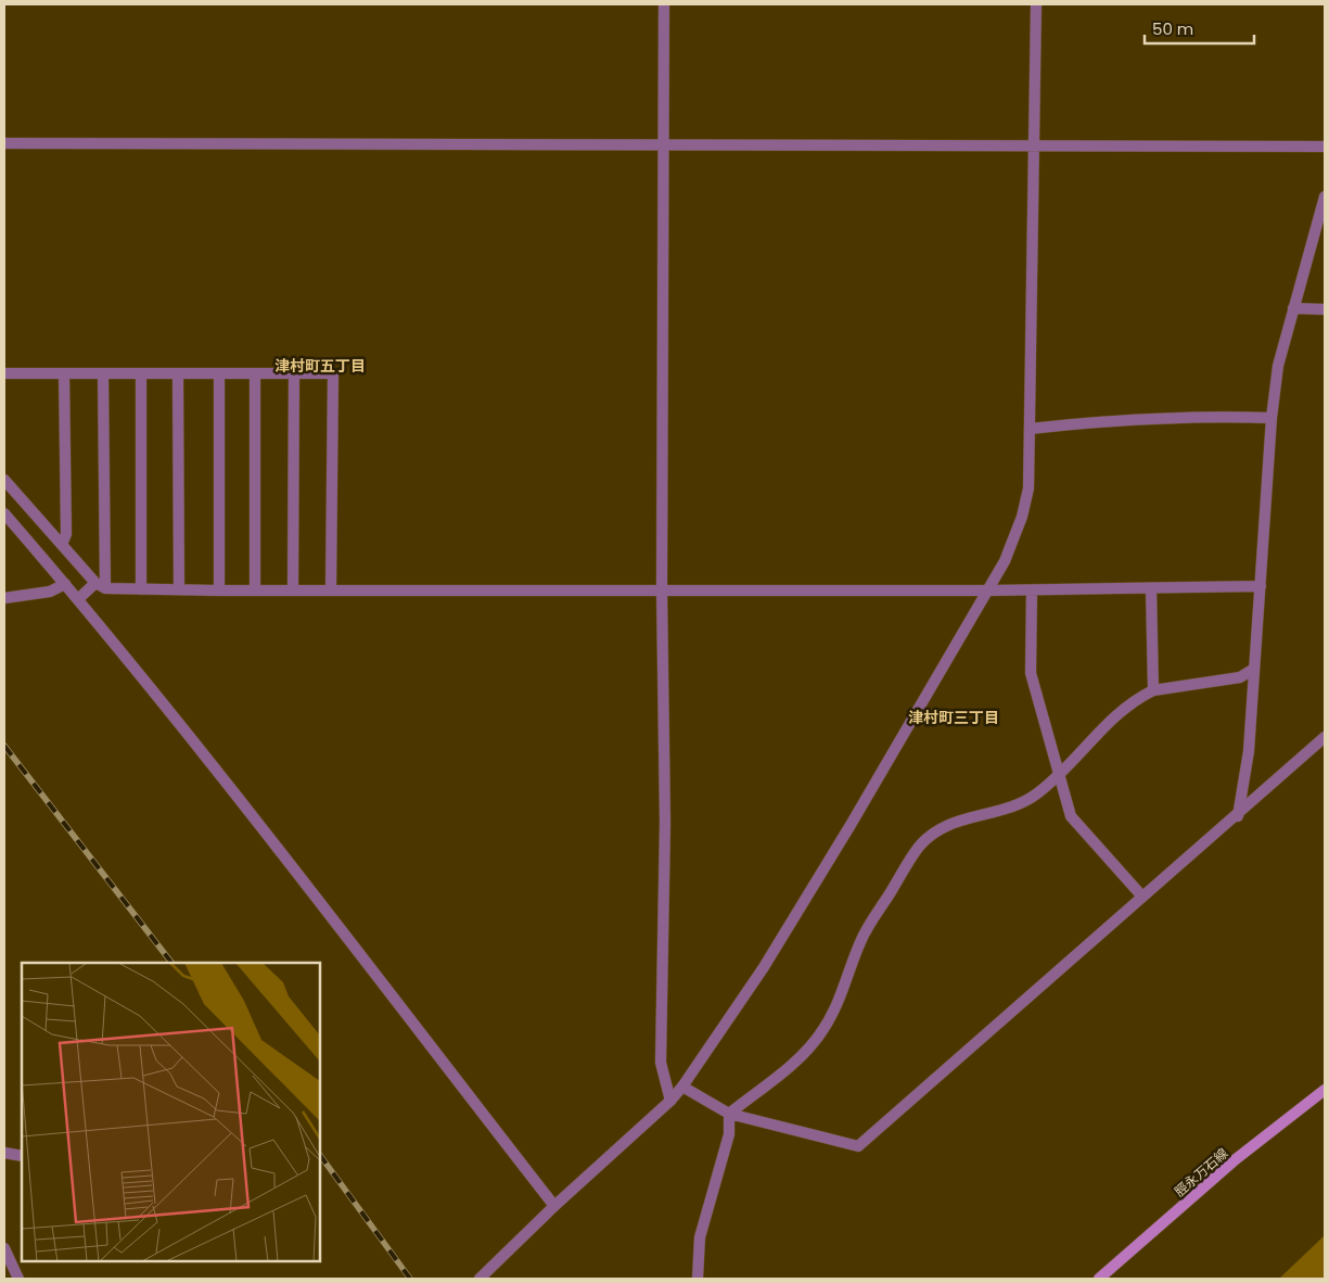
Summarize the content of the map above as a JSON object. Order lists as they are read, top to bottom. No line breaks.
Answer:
{"streets":{"main road":["脛永万石線"]},"districts":["津村町五丁目","津村町三丁目"],"scale_bar":"50 m"}
